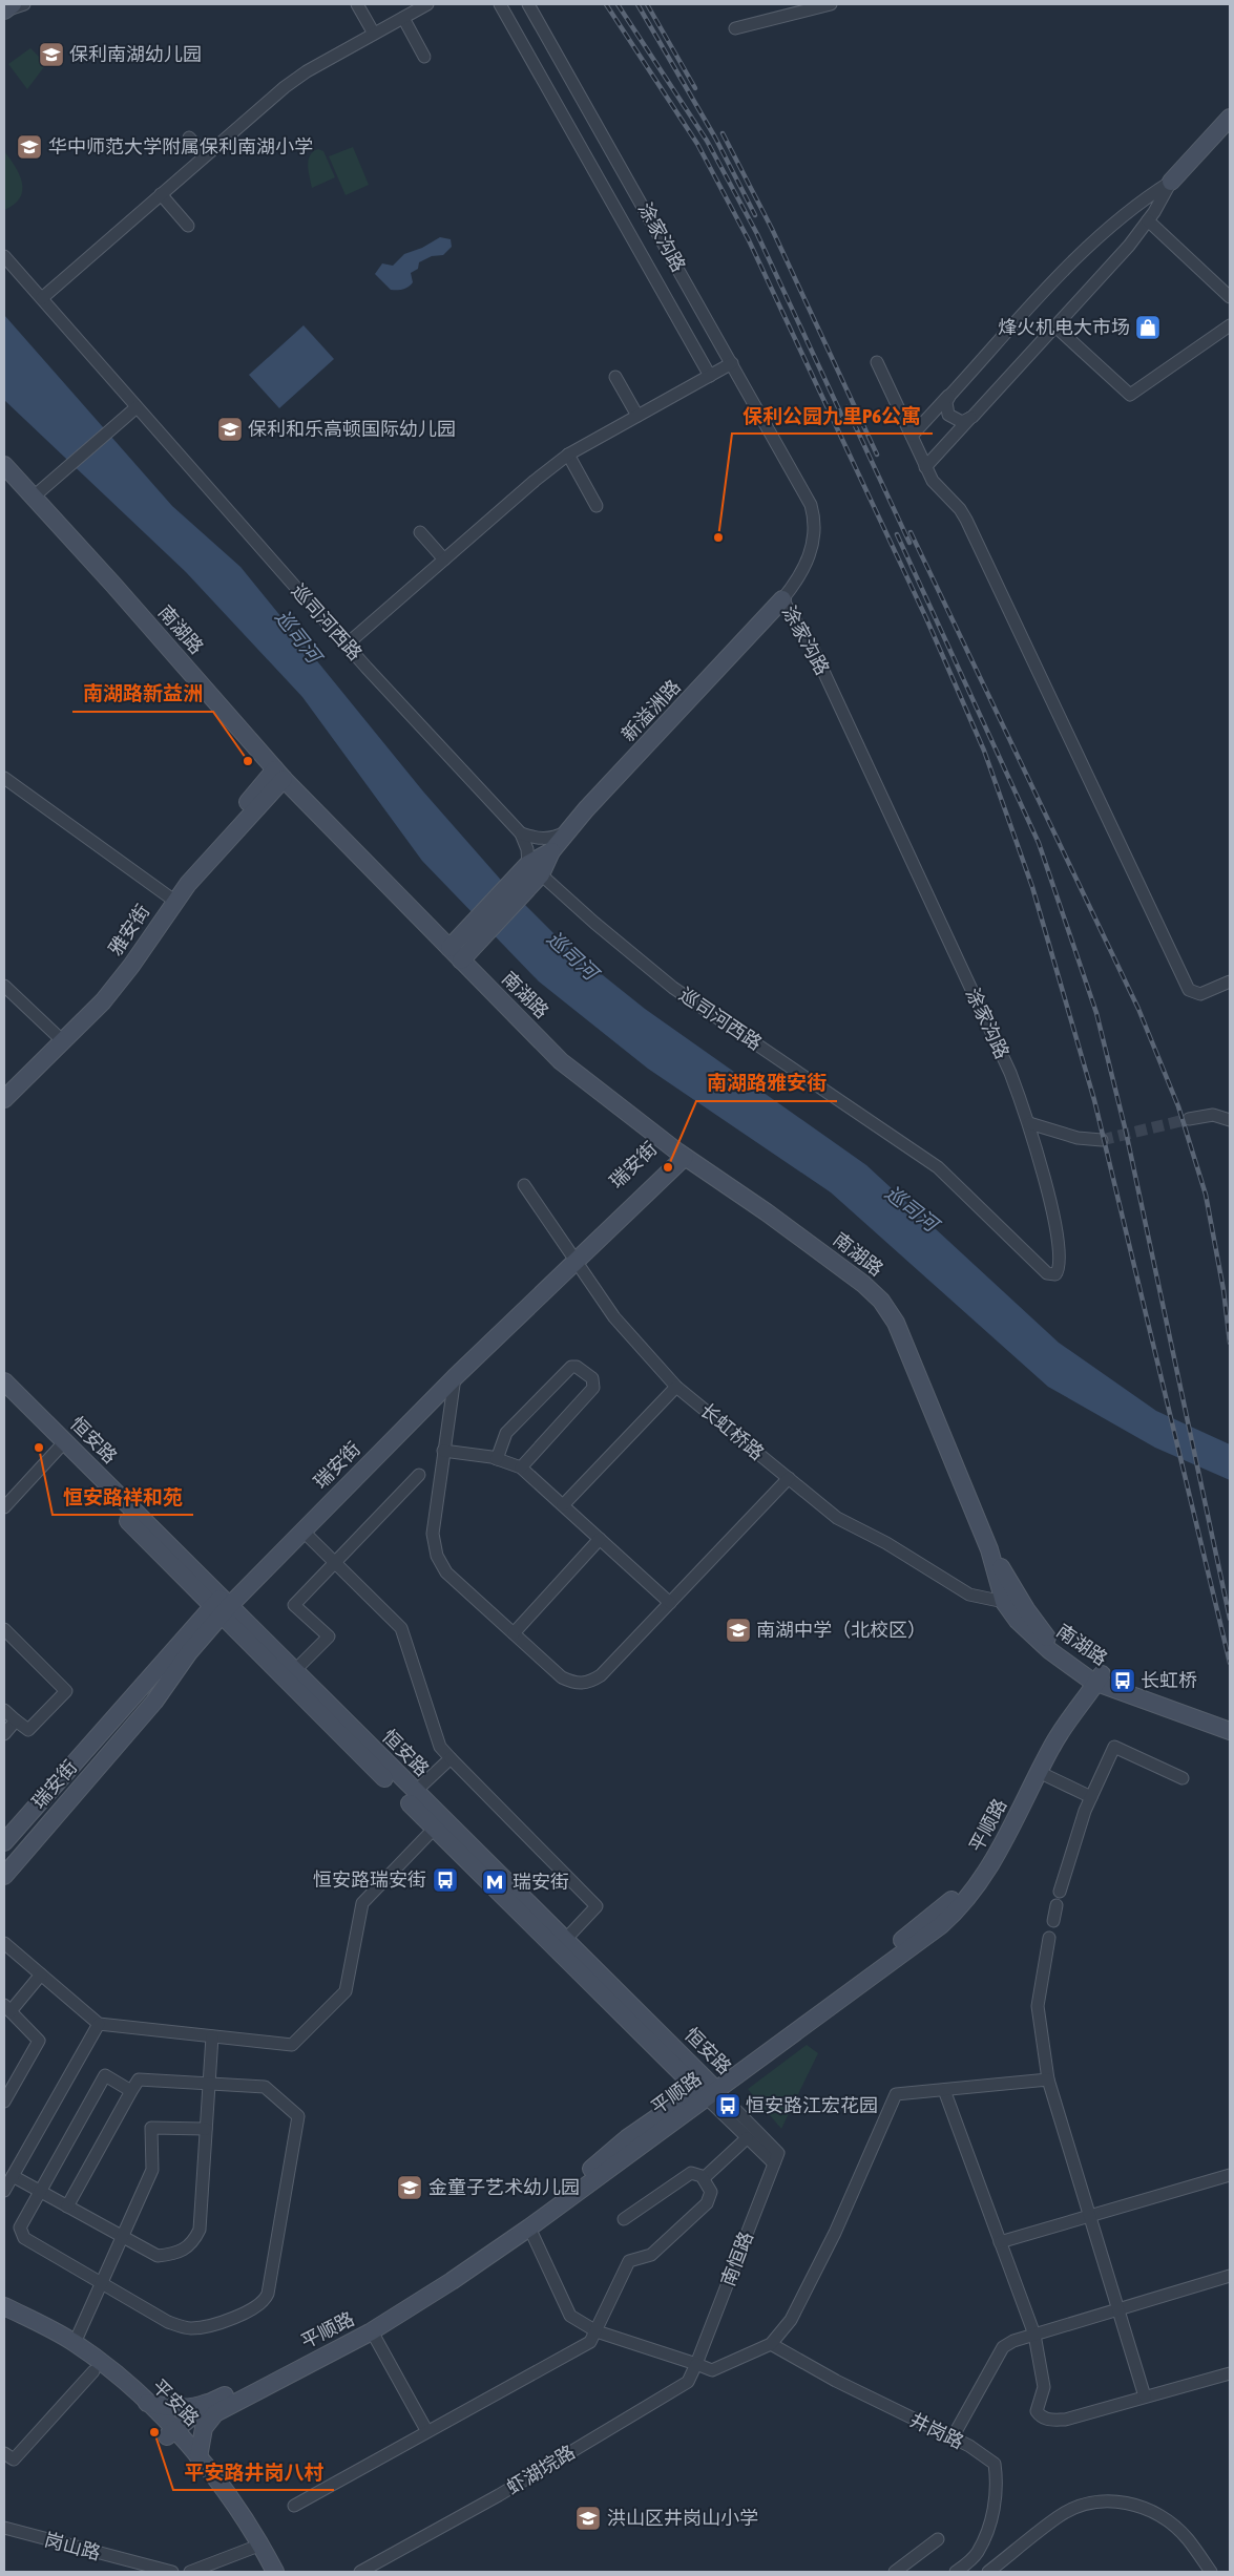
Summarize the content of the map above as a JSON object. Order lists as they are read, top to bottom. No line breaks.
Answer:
{"streets":{"main road":["南湖路","新溢洲路","雅安街","瑞安街","恒安路","平顺路","平安路"],"street":["涂家沟路","巡司河西路","长虹桥路","南恒路","井岗路","虾湖垸路","岗山路"]},"crossings":[["涂家沟路","巡司河西路"],["涂家沟路","新溢洲路"],["巡司河西路","新溢洲路"],["南湖路","新溢洲路"],["南湖路","雅安街"],["南湖路","瑞安街"],["南湖路","长虹桥路"],["南湖路","平顺路"],["瑞安街","长虹桥路"],["瑞安街","恒安路"],["恒安路","平顺路"],["恒安路","南恒路"],["平顺路","平安路"],["南恒路","虾湖垸路"]],"water":["巡司河"],"places":{"school or university":["保利南湖幼儿园","华中师范大学附属保利南湖小学","保利和乐高顿国际幼儿园","南湖中学（北校区）","金童子艺术幼儿园","洪山区井岗山小学"],"shop":["烽火机电大市场"],"other":["保利公园九里P6公寓","南湖路新益洲","南湖路雅安街","恒安路祥和苑","平安路井岗八村"],"bus stop":["长虹桥","恒安路瑞安街","恒安路江宏花园"],"metro station":["瑞安街"]}}
